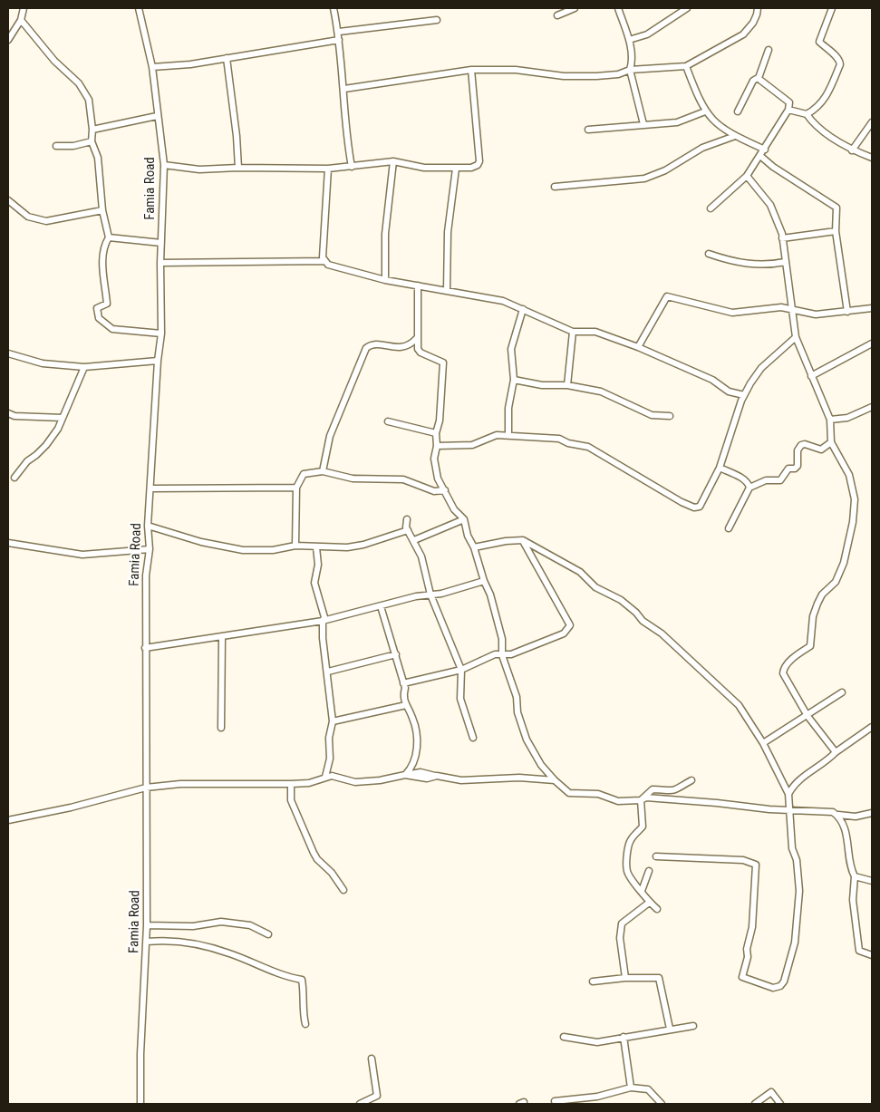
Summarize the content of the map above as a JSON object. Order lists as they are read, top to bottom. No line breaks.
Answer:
{"streets":{"street":["Famia Road"]}}
